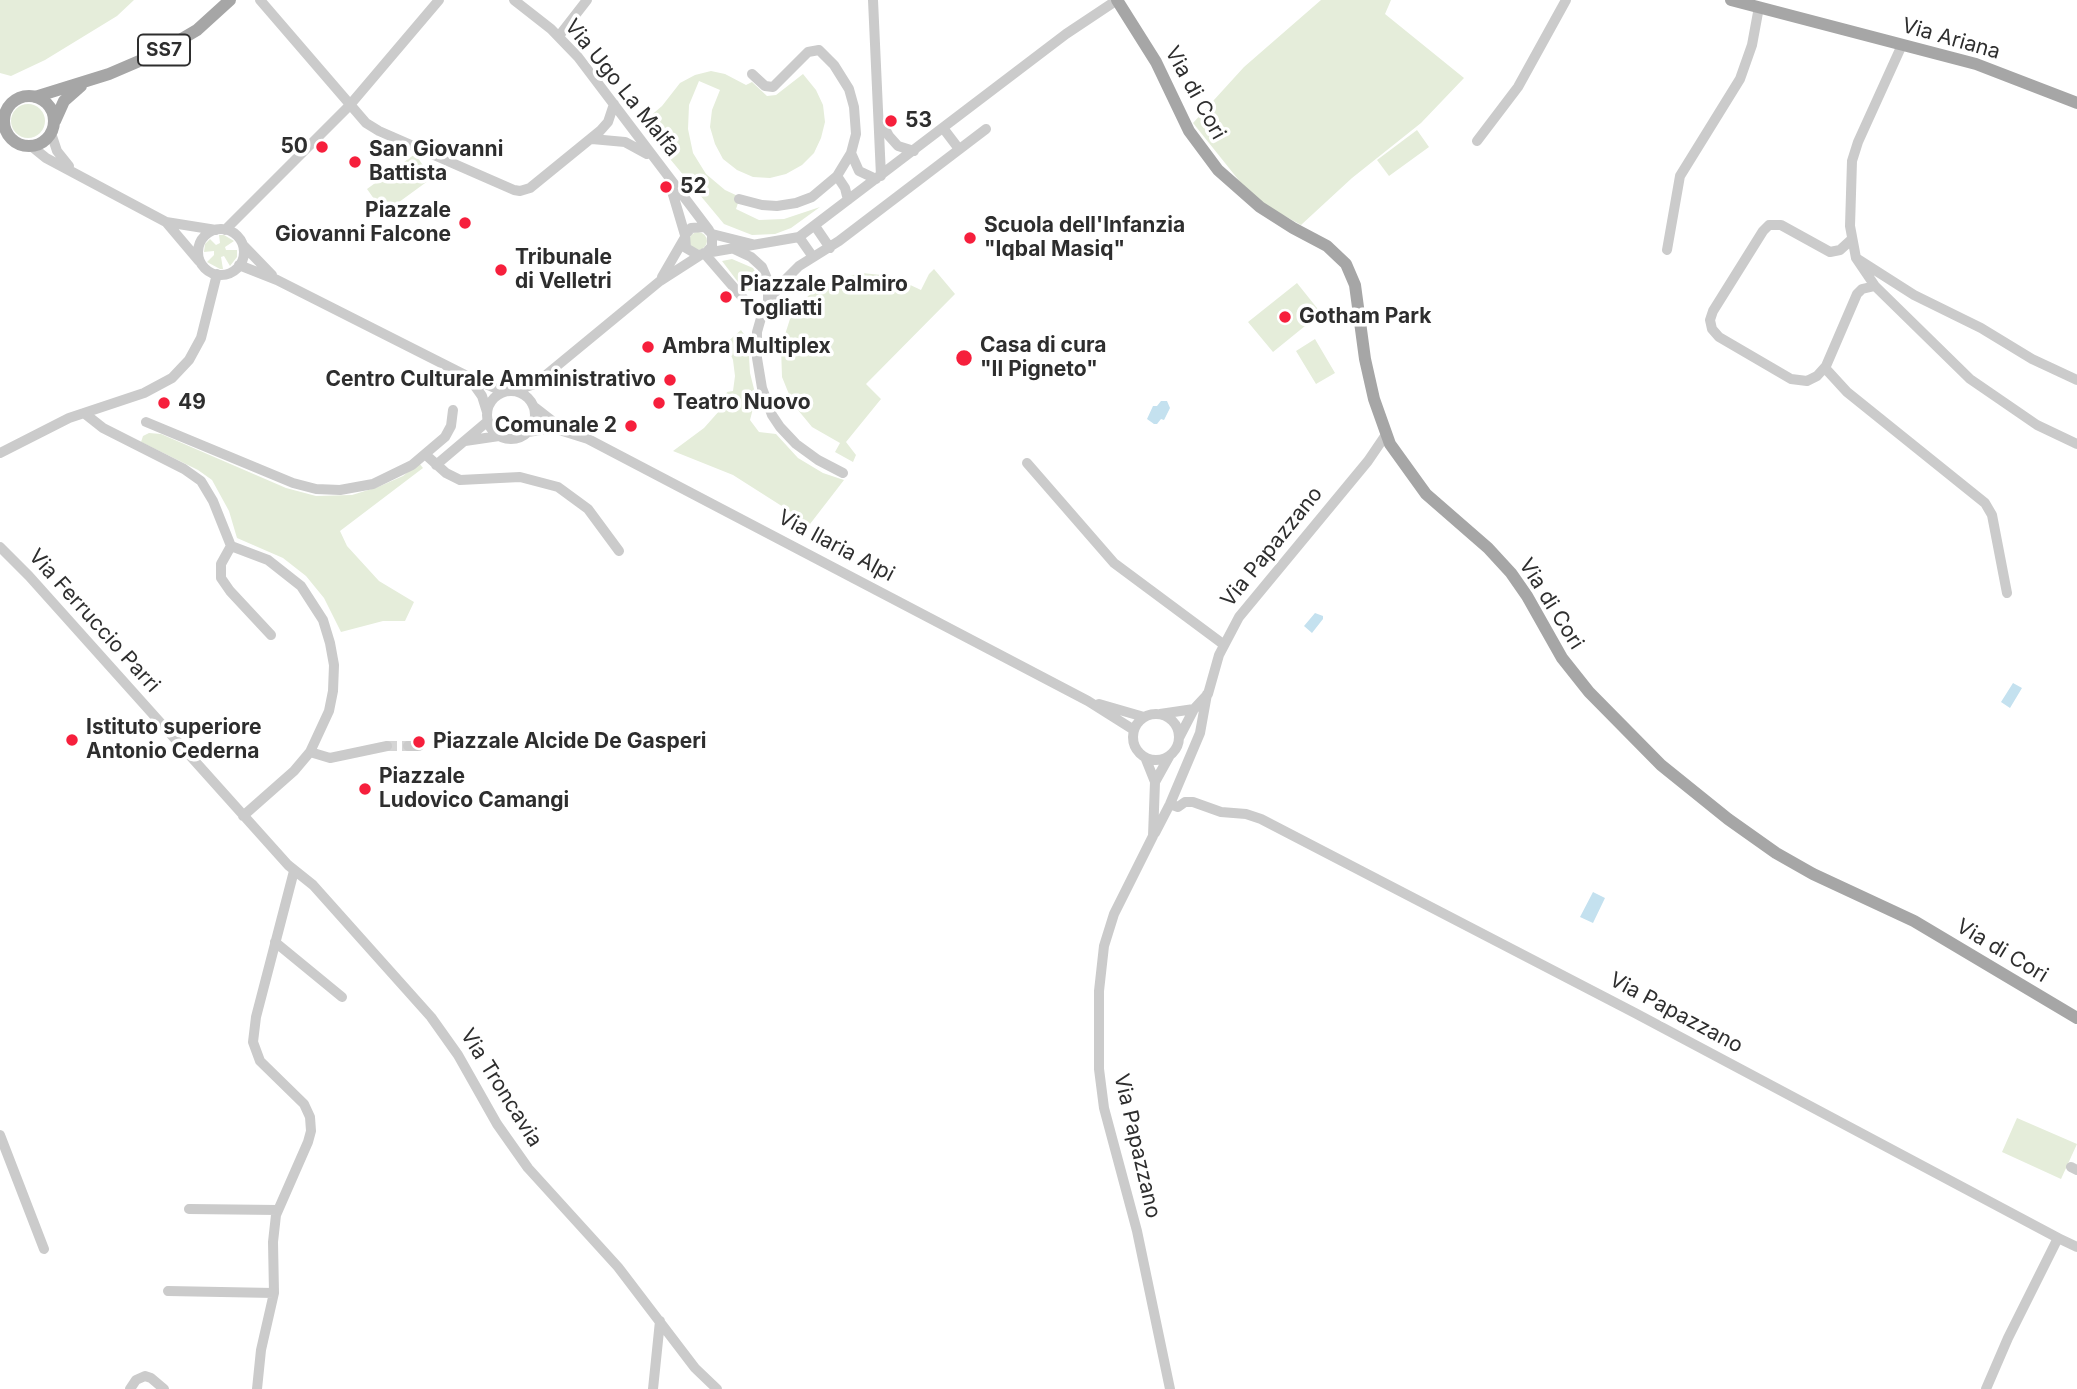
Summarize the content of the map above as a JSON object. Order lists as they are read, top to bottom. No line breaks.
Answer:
{"streets":{"main road":["Via Ariana","SS7","Via di Cori"],"street":["Via Ugo La Malfa","Via Ilaria Alpi","Via Papazzano","Via Ferruccio Parri","Via Troncavia"]},"crossings":[["Via di Cori","Via Papazzano"],["Via Ilaria Alpi","Via Papazzano"],["Via Ferruccio Parri","Via Troncavia"]],"places":["53","50","San Giovanni Battista","52","Piazzale Giovanni Falcone","Scuola dell'Infanzia \"Iqbal Masiq\"","Tribunale di Velletri","Piazzale Palmiro Togliatti","Gotham Park","Ambra Multiplex","Casa di cura \"Il Pigneto\"","Centro Culturale Amministrativo","49","Teatro Nuovo","Comunale 2","Istituto superiore Antonio Cederna","Piazzale Alcide De Gasperi","Piazzale Ludovico Camangi"]}
